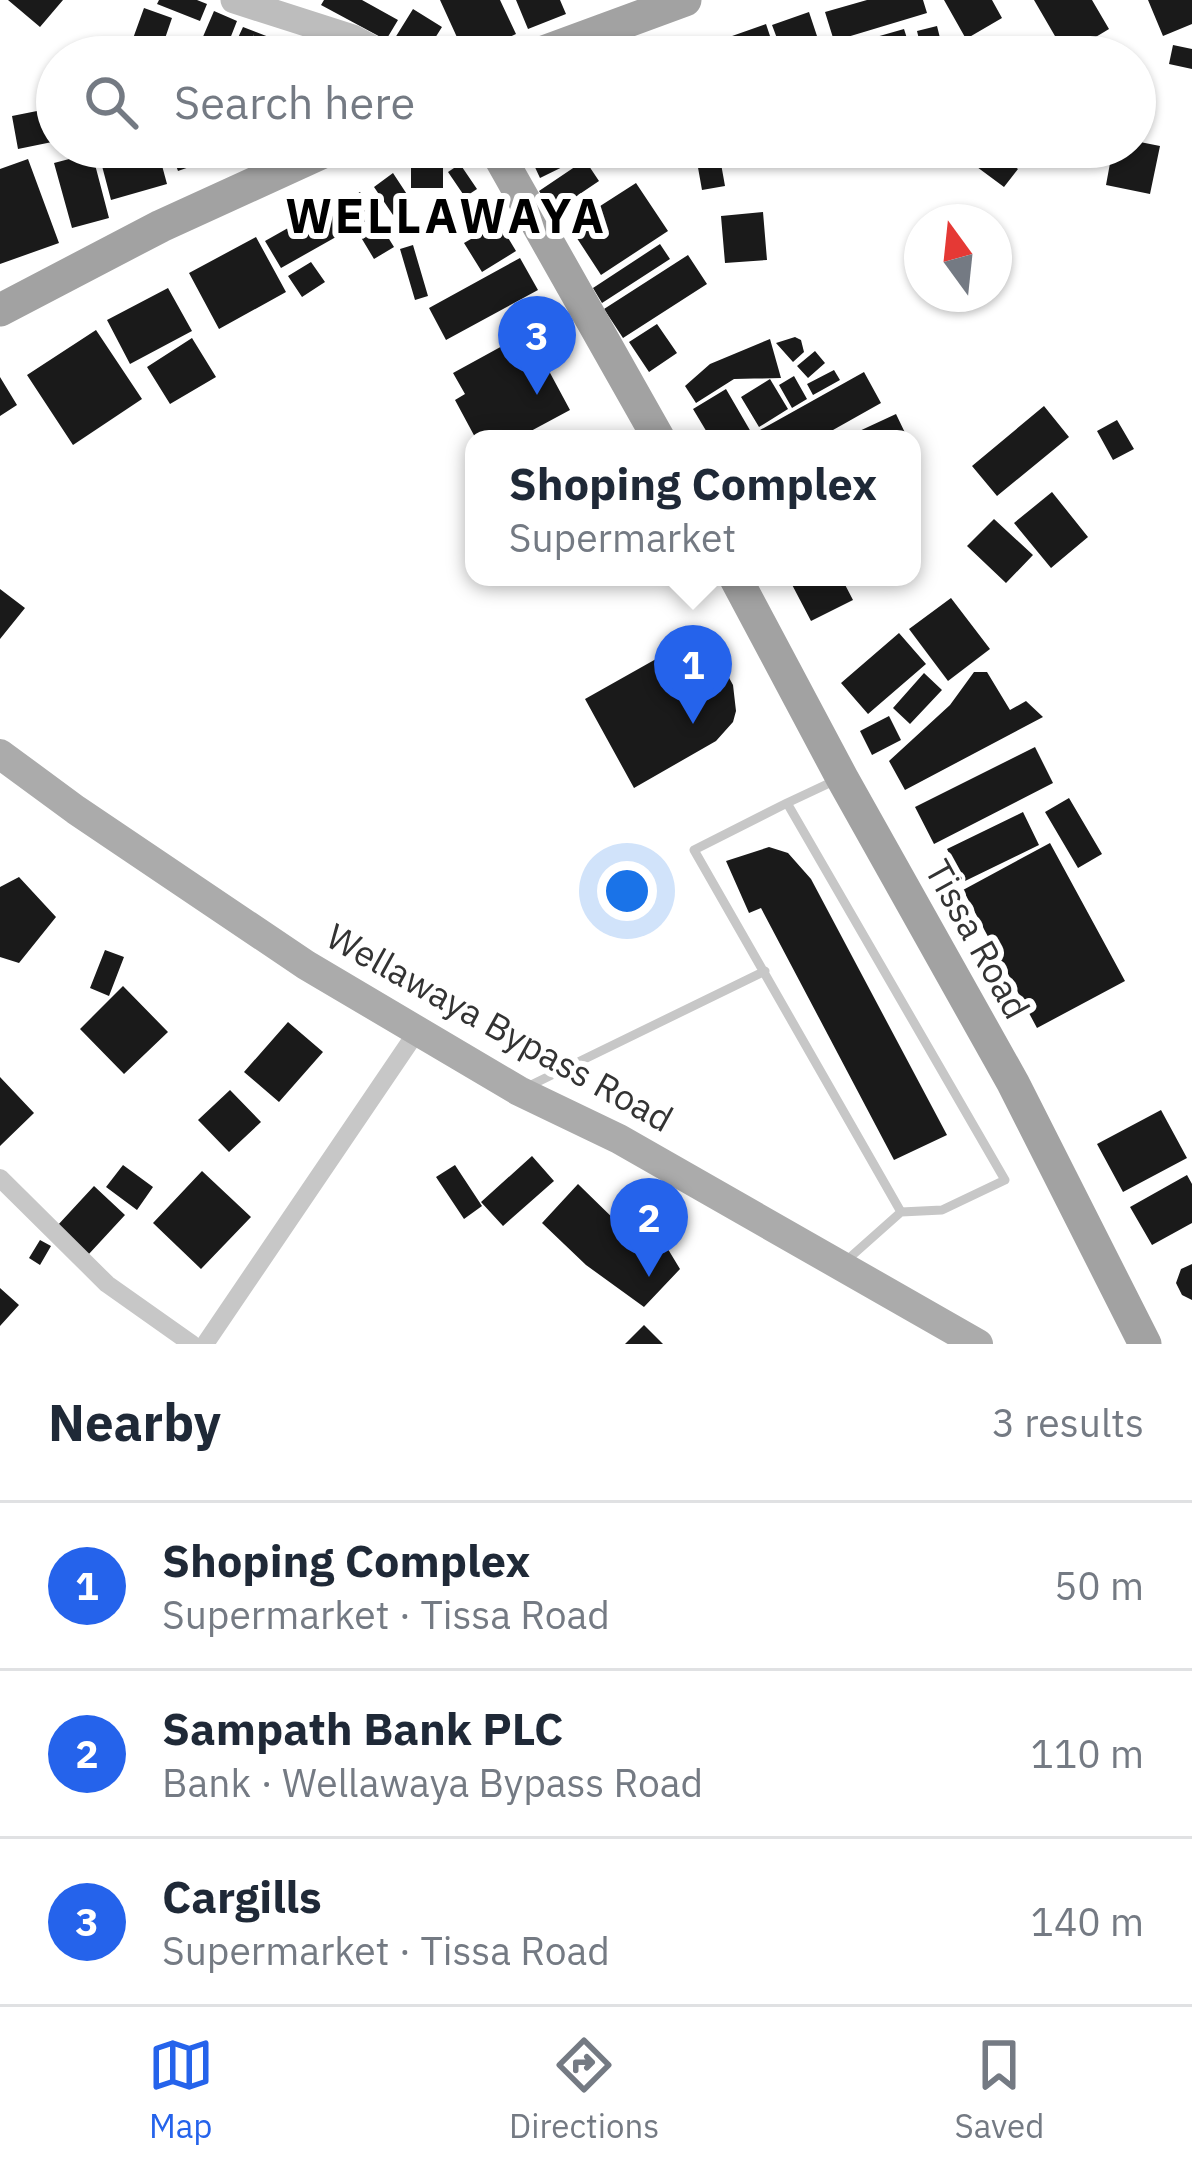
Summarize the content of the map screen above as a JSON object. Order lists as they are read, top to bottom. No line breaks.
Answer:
{"streets":{"highway":["Tissa Road"],"main road":["Wellawaya Bypass Road"]},"districts":["WELLAWAYA"],"north":"top","page":{"search":"Search here","pins":["3","1","2"],"popup":["Shoping Complex","Supermarket"],"heading":["Nearby","3 results"],"list":[{"mark":"1","name":"Shoping Complex","note":"Supermarket · Tissa Road","value":"50 m"},{"mark":"2","name":"Sampath Bank PLC","note":"Bank · Wellawaya Bypass Road","value":"110 m"},{"mark":"3","name":"Cargills","note":"Supermarket · Tissa Road","value":"140 m"}],"nav":["Map","Directions","Saved"]}}
